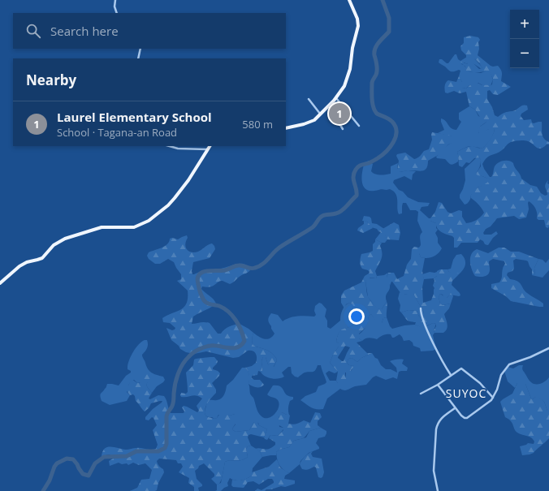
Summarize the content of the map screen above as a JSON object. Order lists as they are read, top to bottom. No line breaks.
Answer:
{"districts":["SUYOC"],"page":{"map_buttons":["+","−"],"search":"Search here","heading":"Nearby","list":[{"mark":"1","name":"Laurel Elementary School","note":"School · Tagana-an Road","value":"580 m"}],"pins":"1"}}
